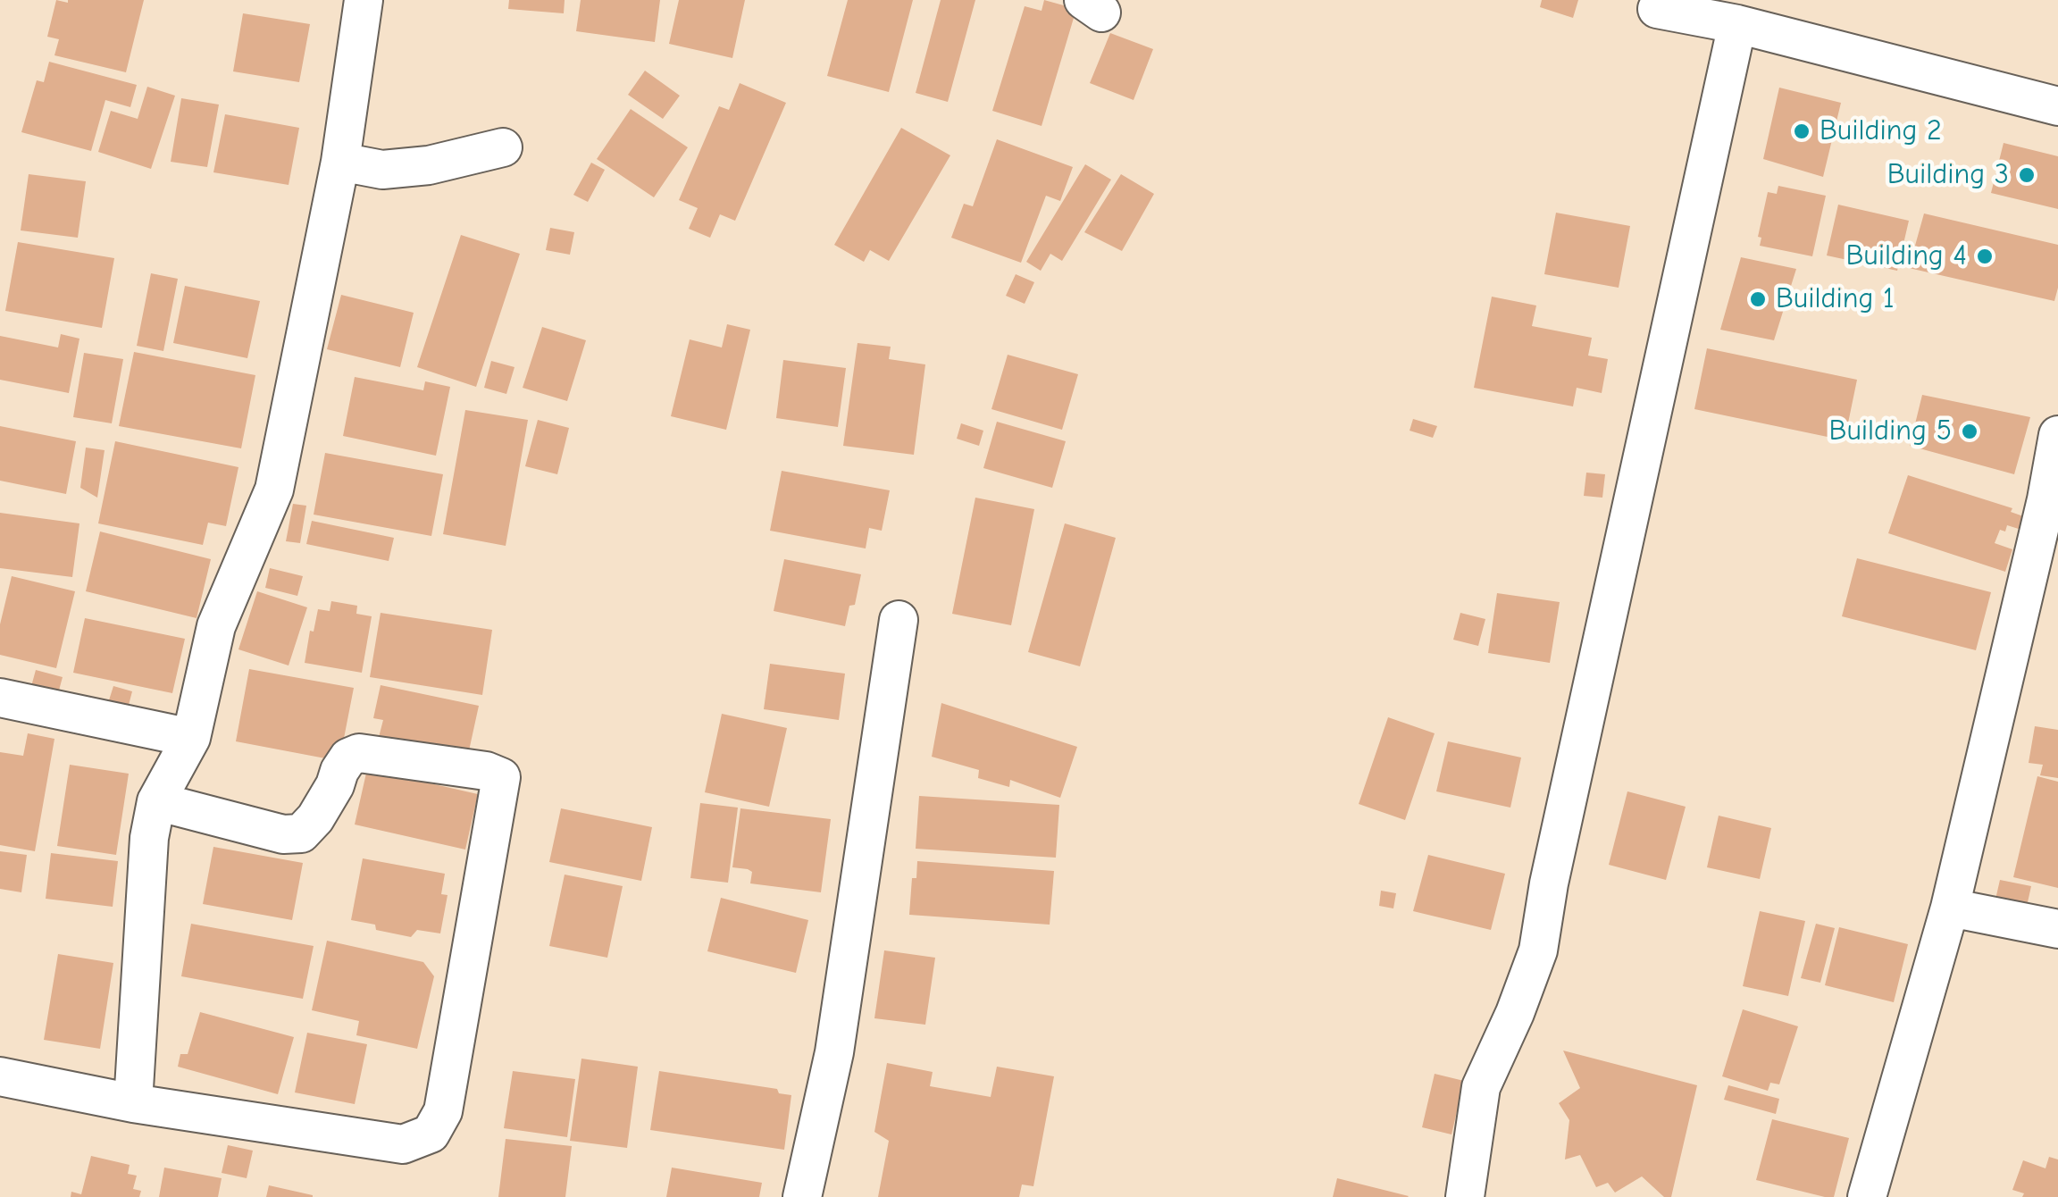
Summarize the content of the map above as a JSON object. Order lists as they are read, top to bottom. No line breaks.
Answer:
{"places":["Building 2","Building 3","Building 4","Building 1","Building 5"]}
